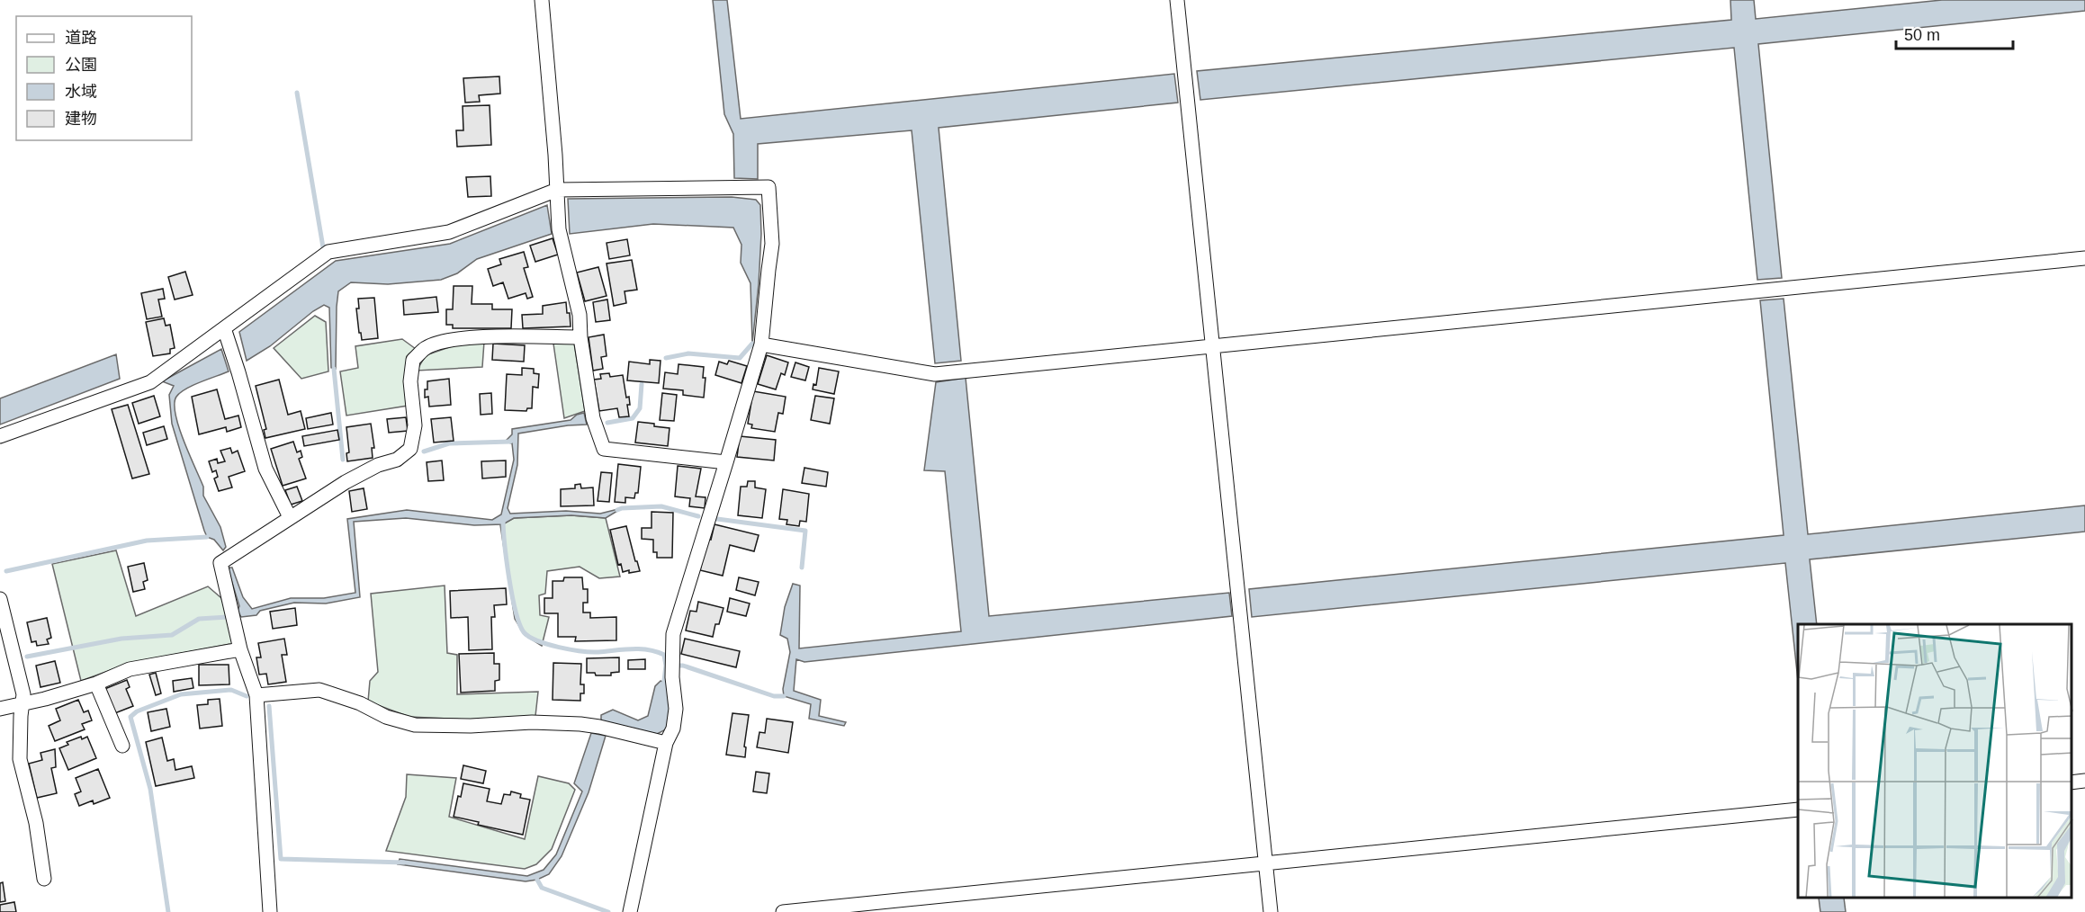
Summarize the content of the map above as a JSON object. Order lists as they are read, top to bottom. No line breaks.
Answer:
{"legend":["道路","公園","水域","建物"],"scale_bar":"50 m"}
